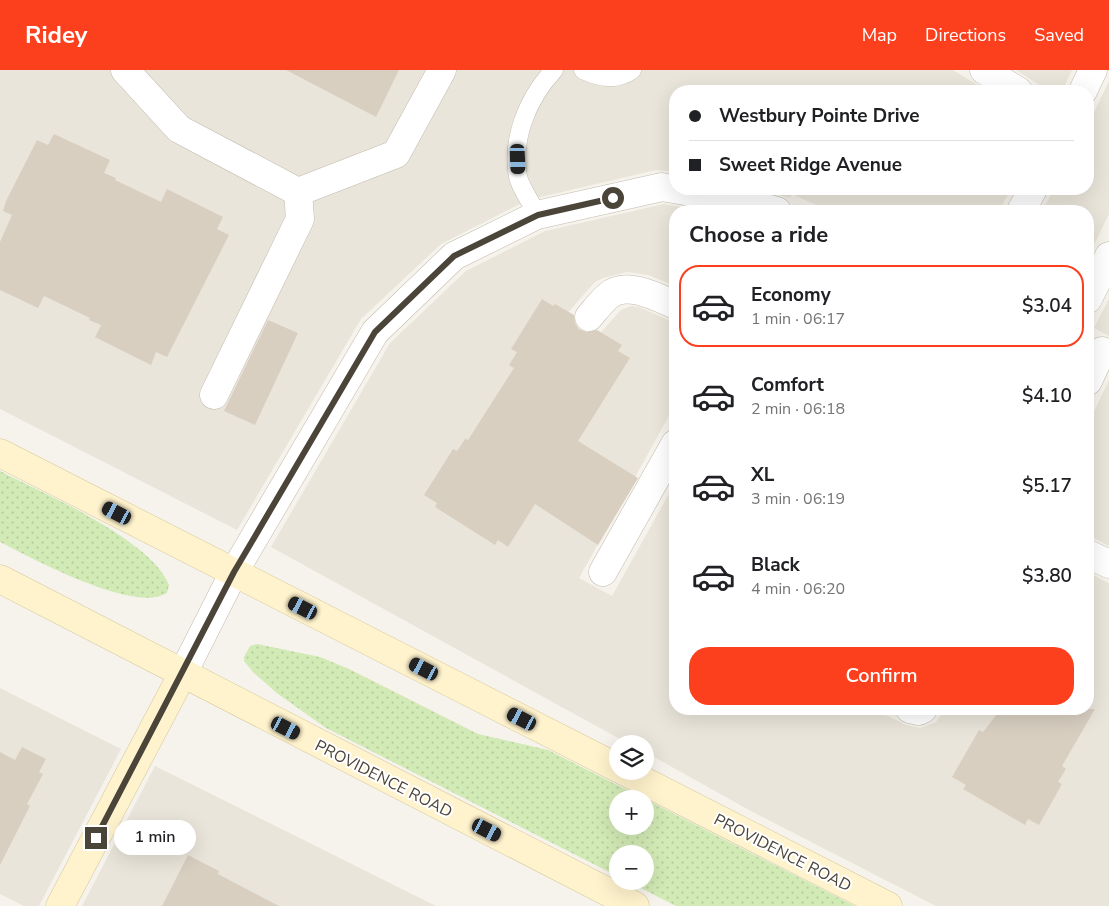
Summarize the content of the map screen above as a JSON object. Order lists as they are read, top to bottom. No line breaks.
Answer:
{"streets":{"main road":["PROVIDENCE ROAD"]},"page":{"header":"Ridey","nav":["Map","Directions","Saved"],"banner":["Westbury Pointe Drive","Sweet Ridge Avenue"],"heading":"Choose a ride","list":[{"name":"Economy","note":"1 min · 06:17","value":"$3.04"},{"name":"Comfort","note":"2 min · 06:18","value":"$4.10"},{"name":"XL","note":"3 min · 06:19","value":"$5.17"},{"name":"Black","note":"4 min · 06:20","value":"$3.80"}],"buttons":"Confirm","map_buttons":["+","−"],"bubble":"1 min"}}
